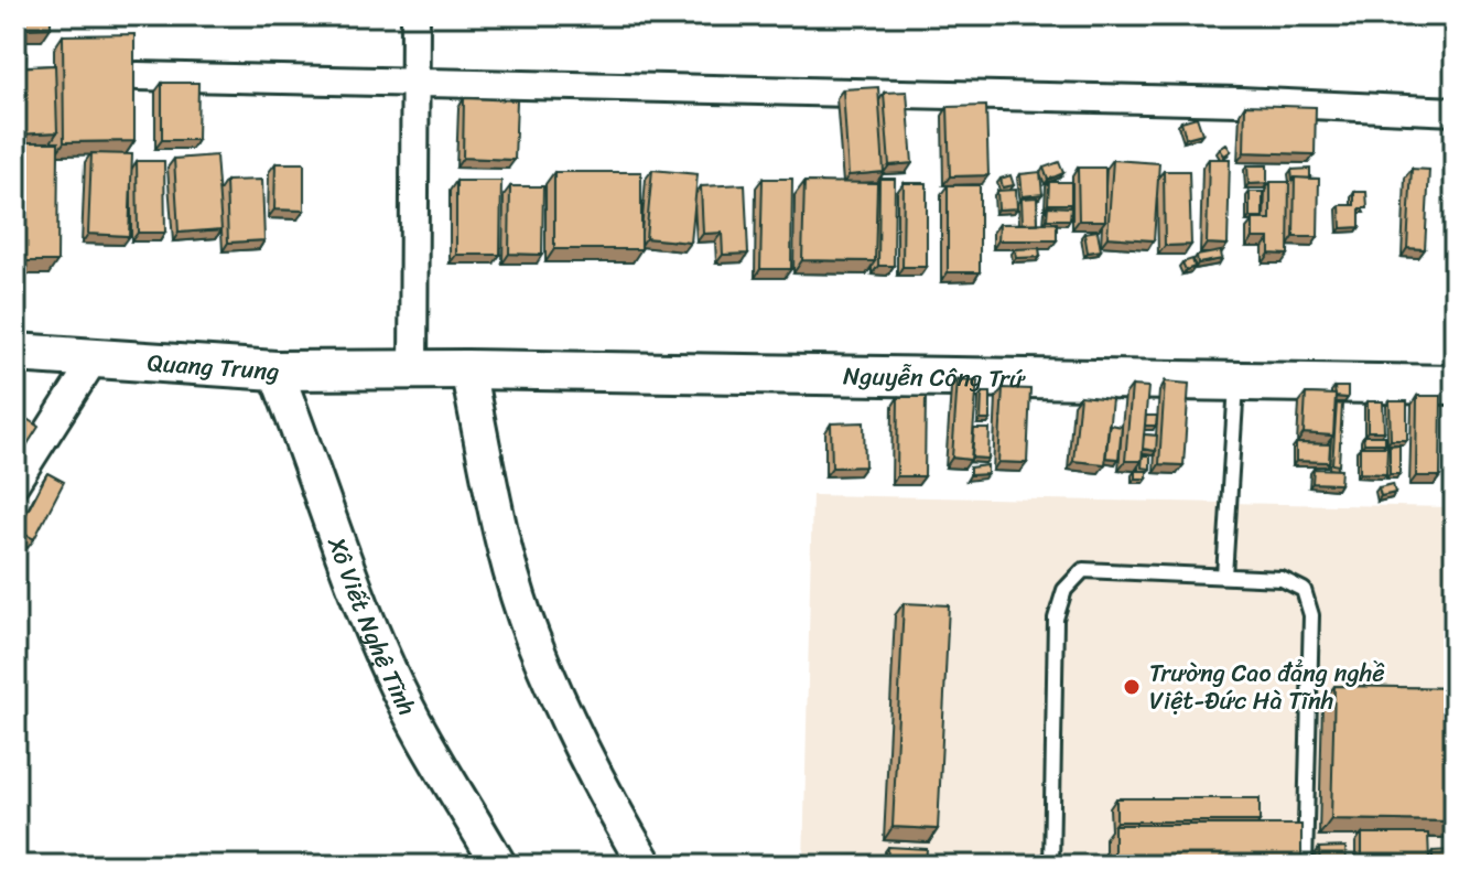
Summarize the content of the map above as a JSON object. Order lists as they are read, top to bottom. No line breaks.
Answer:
{"streets":{"main road":["Quang Trung","Nguyễn Công Trứ"],"street":["Xô Viết Nghệ Tĩnh"]},"crossings":[["Quang Trung","Nguyễn Công Trứ"],["Quang Trung","Xô Viết Nghệ Tĩnh"]],"places":["Trường Cao đẳng nghề Việt-Đức Hà Tĩnh"]}
